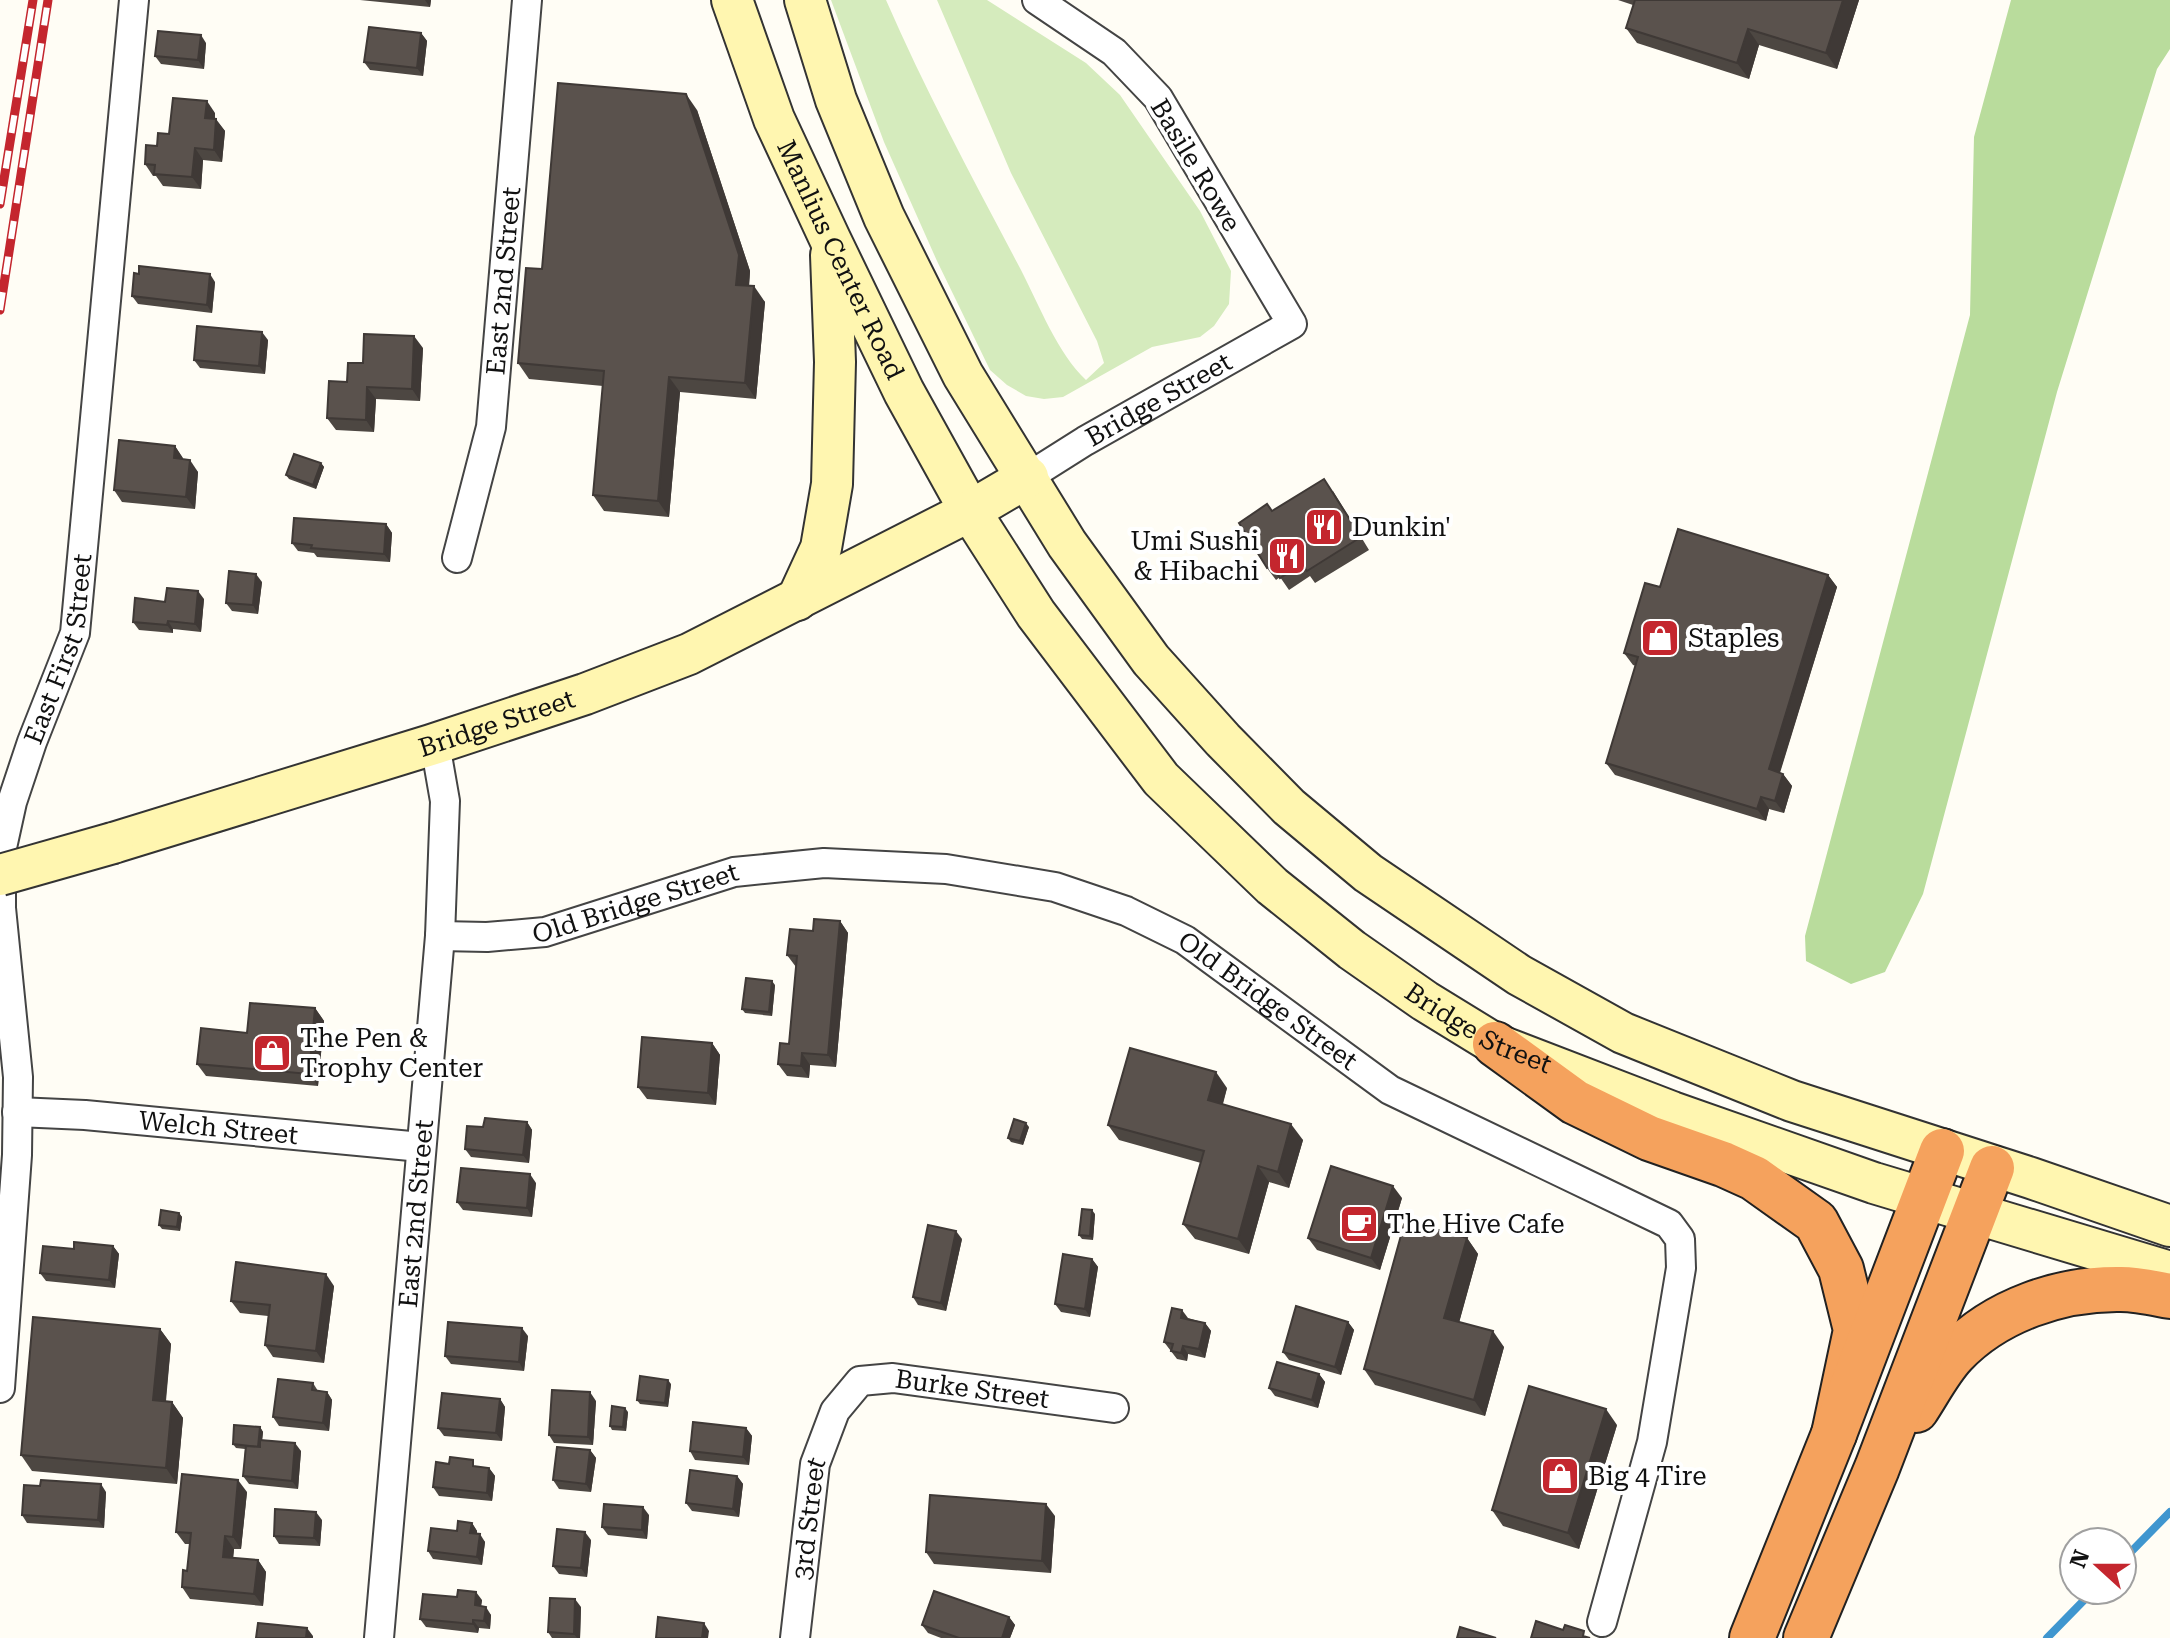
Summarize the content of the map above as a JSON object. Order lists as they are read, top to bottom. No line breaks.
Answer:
{"streets":{"main road":["Manlius Center Road","Bridge Street"],"street":["Basile Rowe","East 2nd Street","East First Street","Old Bridge Street","Welch Street","Burke Street","3rd Street"]},"crossings":[["Basile Rowe","Bridge Street"],["Manlius Center Road","Bridge Street"],["East 2nd Street","Bridge Street"],["East 2nd Street","Old Bridge Street"],["East 2nd Street","Welch Street"],["East First Street","Welch Street"],["Burke Street","3rd Street"]],"places":{"restaurant":["Dunkin'","Umi Sushi & Hibachi"],"shop":["Staples","The Pen & Trophy Center","Big 4 Tire"],"cafe":["The Hive Cafe"]},"north":"left"}
